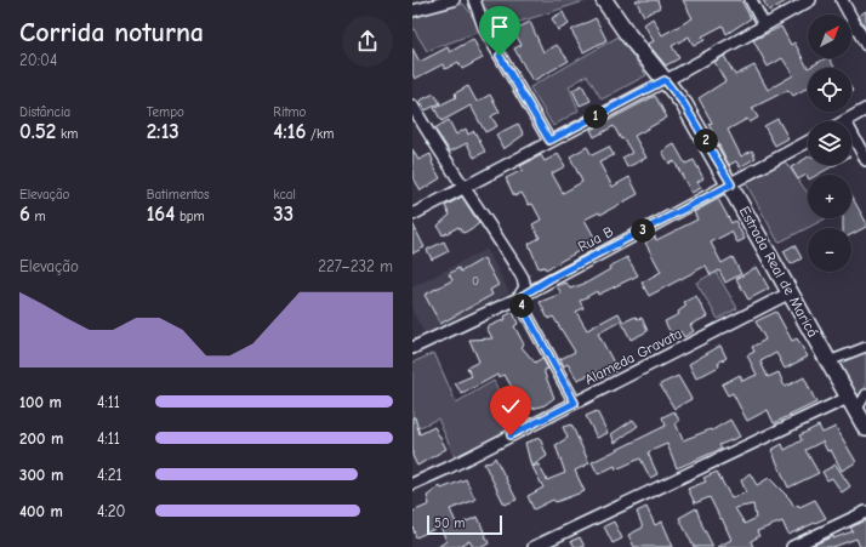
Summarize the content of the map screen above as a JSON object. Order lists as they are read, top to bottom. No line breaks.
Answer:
{"streets":{"main road":["Estrada Real de Maricá"],"street":["Rua B","Alameda Gravata"]},"crossings":[["Rua B","Estrada Real de Maricá"],["Estrada Real de Maricá","Alameda Gravata"]],"house_numbers":["0"],"scale_bar":"50 m","north":"top right","page":{"heading":["Corrida noturna","20:04"],"map_buttons":["+","−"],"stats":[["Distância","0.52 km"],["Tempo","2:13"],["Ritmo","4:16 /km"],["Elevação","6 m"],["Batimentos","164 bpm"],["kcal","33"]],"pins":["1","2","3","4"],"chart":["Elevação","227–232 m"],"list":[{"name":"100 m","note":"4:11"},{"name":"200 m","note":"4:11"},{"name":"300 m","note":"4:21"},{"name":"400 m","note":"4:20"}],"scale":"50 m"}}
